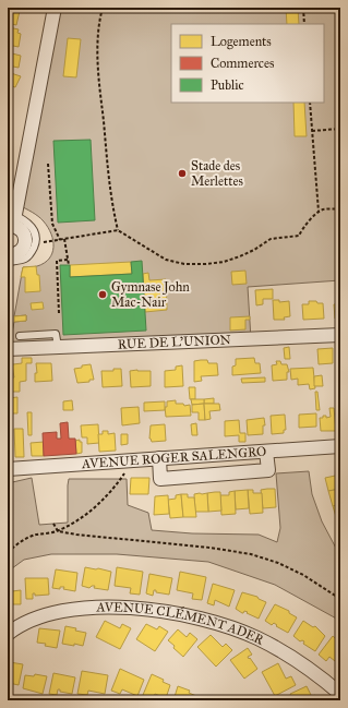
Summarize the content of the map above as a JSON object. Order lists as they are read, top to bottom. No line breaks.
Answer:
{"streets":{"street":["RUE DE L'UNION","AVENUE ROGER SALENGRO","AVENUE CLÉMENT ADER"]},"places":["Stade des Merlettes","Gymnase John Mac-Nair"],"legend":["Logements","Commerces","Public"]}
